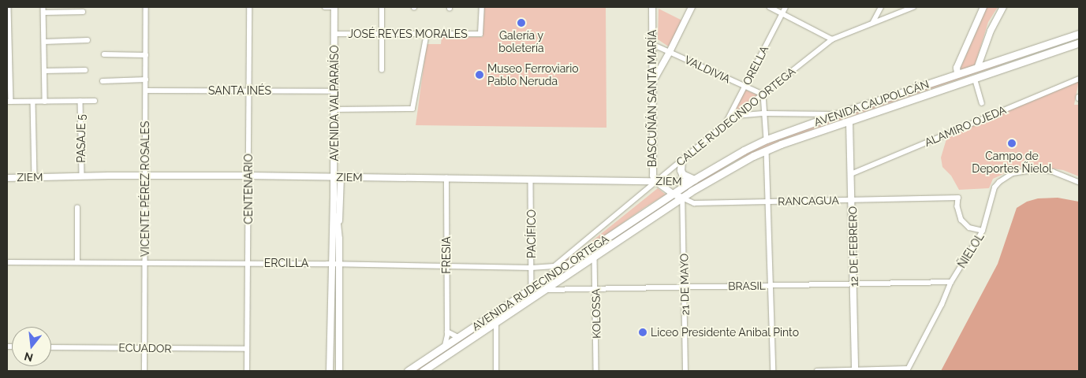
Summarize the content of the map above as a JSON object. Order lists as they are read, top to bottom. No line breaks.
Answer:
{"streets":{"main road":["AVENIDA CAUPOLICÁN","AVENIDA RUDECINDO ORTEGA"],"street":["JOSÉ REYES MORALES","ORELLA","VALDIVIA","SANTA INÉS","BASCUÑÁN SANTA MARÍA","AVENIDA VALPARAÍSO","CALLE RUDECINDO ORTEGA","ALAMIRO OJEDA","PASAJE 5","ZIEM","VICENTE PÉREZ ROSALES","CENTENARIO","RANCAGUA","PACÍFICO","12 DE FEBRERO","ÑIELOL","FRESIA","ERCILLA","21 DE MAYO","BRASIL","KOLOSSA","ECUADOR"]},"crossings":[["JOSÉ REYES MORALES","AVENIDA VALPARAÍSO"],["ORELLA","VALDIVIA"],["ORELLA","CALLE RUDECINDO ORTEGA"],["VALDIVIA","BASCUÑÁN SANTA MARÍA"],["VALDIVIA","CALLE RUDECINDO ORTEGA"],["SANTA INÉS","AVENIDA VALPARAÍSO"],["SANTA INÉS","VICENTE PÉREZ ROSALES"],["SANTA INÉS","CENTENARIO"],["BASCUÑÁN SANTA MARÍA","AVENIDA CAUPOLICÁN"],["BASCUÑÁN SANTA MARÍA","CALLE RUDECINDO ORTEGA"],["BASCUÑÁN SANTA MARÍA","ZIEM"],["BASCUÑÁN SANTA MARÍA","RANCAGUA"],["BASCUÑÁN SANTA MARÍA","AVENIDA RUDECINDO ORTEGA"],["BASCUÑÁN SANTA MARÍA","21 DE MAYO"],["AVENIDA VALPARAÍSO","ZIEM"],["AVENIDA VALPARAÍSO","ERCILLA"],["AVENIDA CAUPOLICÁN","ZIEM"],["AVENIDA CAUPOLICÁN","RANCAGUA"],["AVENIDA CAUPOLICÁN","12 DE FEBRERO"],["AVENIDA CAUPOLICÁN","AVENIDA RUDECINDO ORTEGA"],["AVENIDA CAUPOLICÁN","21 DE MAYO"],["CALLE RUDECINDO ORTEGA","ZIEM"],["CALLE RUDECINDO ORTEGA","ERCILLA"],["ALAMIRO OJEDA","12 DE FEBRERO"],["PASAJE 5","ZIEM"],["ZIEM","VICENTE PÉREZ ROSALES"],["ZIEM","CENTENARIO"],["ZIEM","PACÍFICO"],["ZIEM","FRESIA"],["VICENTE PÉREZ ROSALES","ERCILLA"],["VICENTE PÉREZ ROSALES","ECUADOR"],["CENTENARIO","ERCILLA"],["CENTENARIO","ECUADOR"],["RANCAGUA","12 DE FEBRERO"],["RANCAGUA","ÑIELOL"],["RANCAGUA","AVENIDA RUDECINDO ORTEGA"],["RANCAGUA","21 DE MAYO"],["PACÍFICO","ERCILLA"],["PACÍFICO","AVENIDA RUDECINDO ORTEGA"],["12 DE FEBRERO","BRASIL"],["ÑIELOL","BRASIL"],["FRESIA","ERCILLA"],["FRESIA","AVENIDA RUDECINDO ORTEGA"],["ERCILLA","AVENIDA RUDECINDO ORTEGA"],["AVENIDA RUDECINDO ORTEGA","21 DE MAYO"],["AVENIDA RUDECINDO ORTEGA","BRASIL"],["AVENIDA RUDECINDO ORTEGA","KOLOSSA"],["21 DE MAYO","BRASIL"],["BRASIL","KOLOSSA"]],"places":["Galería y boletería","Museo Ferroviario Pablo Neruda","Campo de Deportes Ñielol","Liceo Presidente Anibal Pinto"],"north":"bottom"}
